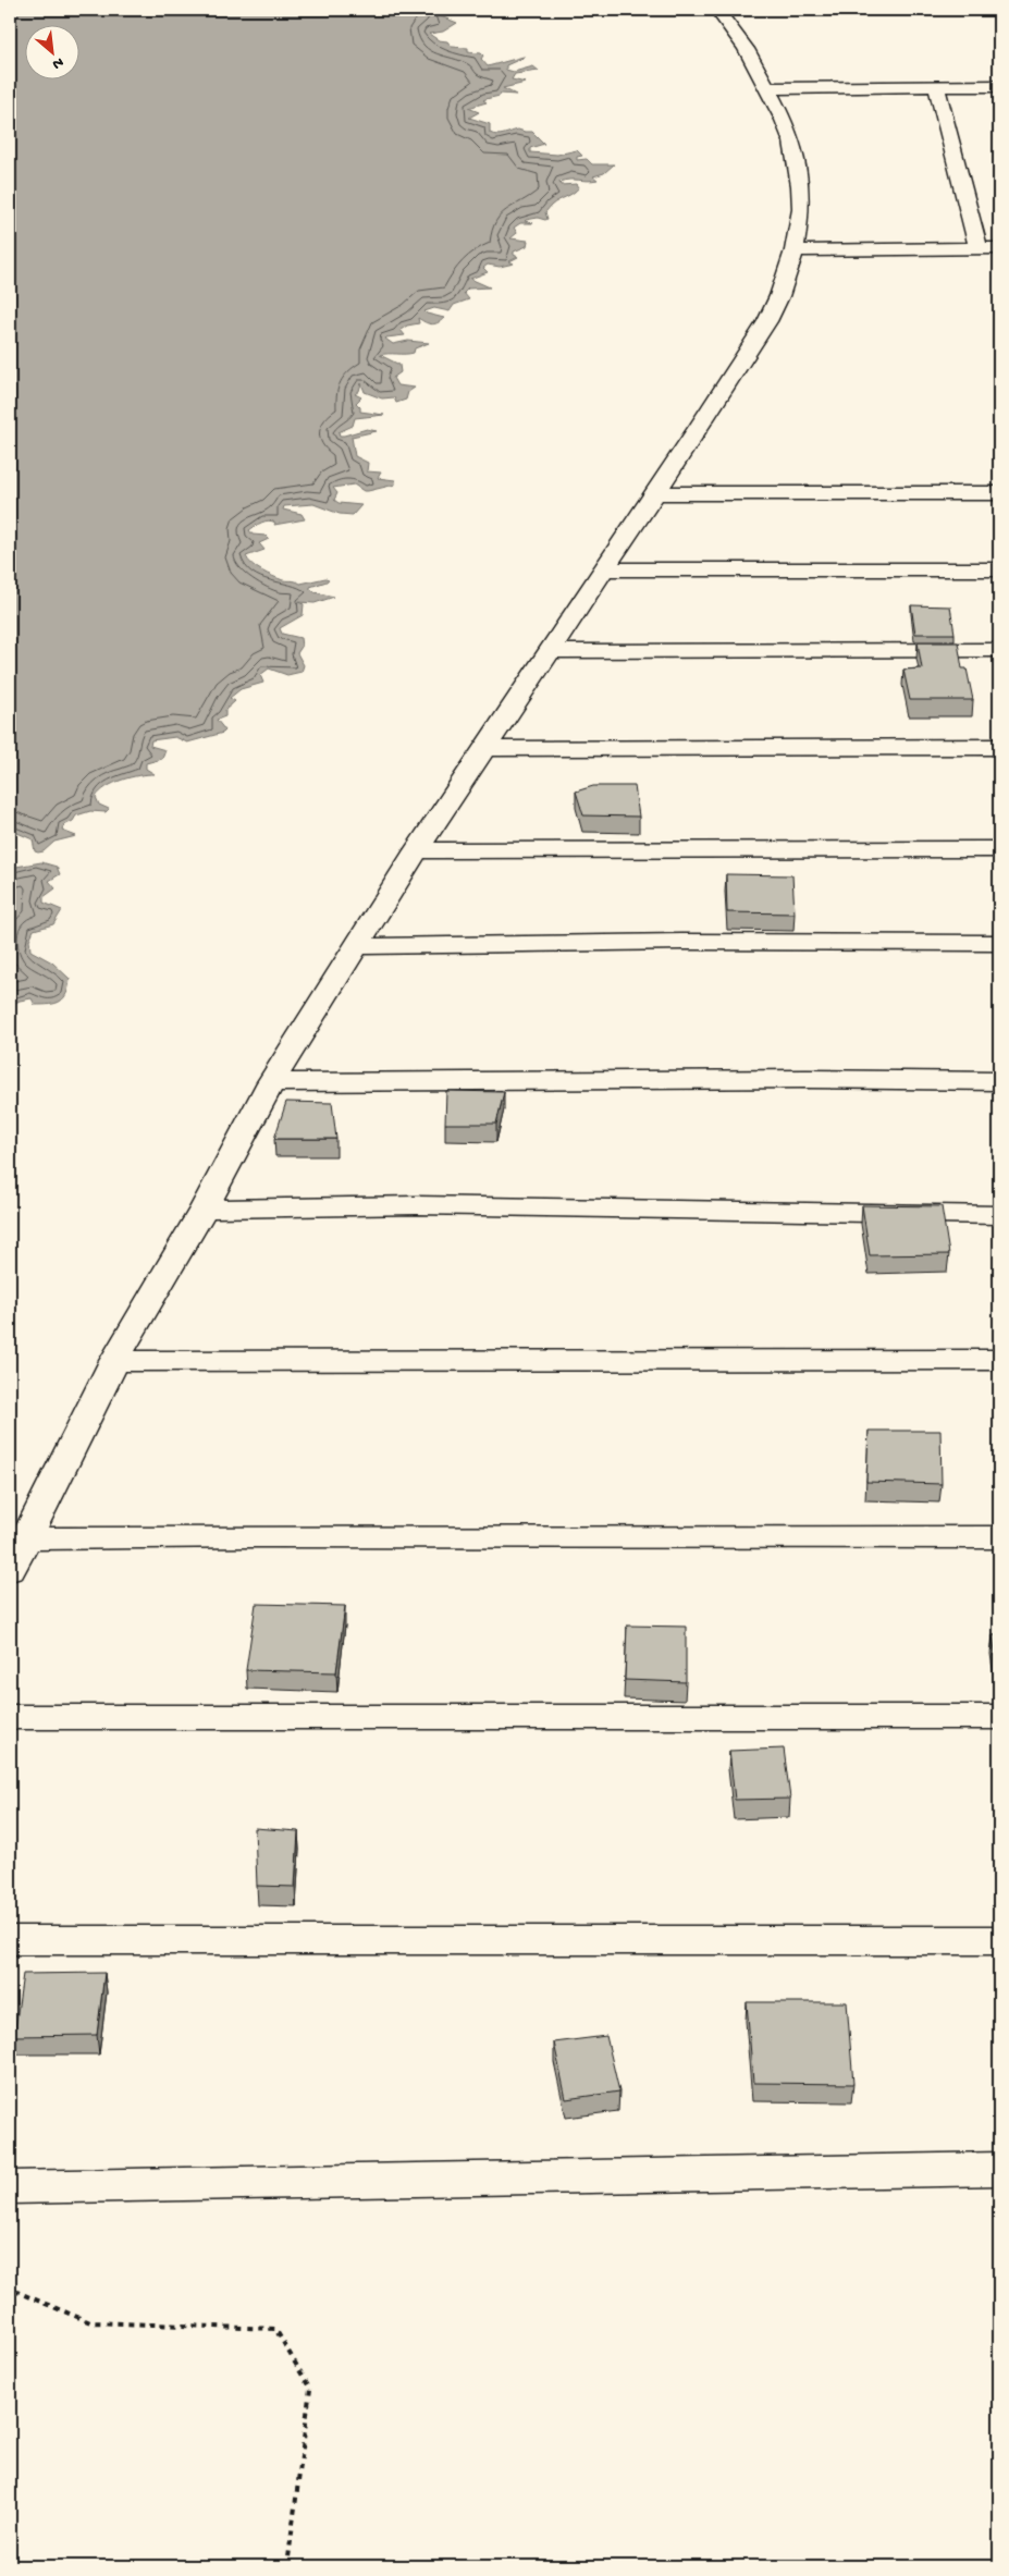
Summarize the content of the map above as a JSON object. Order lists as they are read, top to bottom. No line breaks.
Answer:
{"north":"bottom right"}
